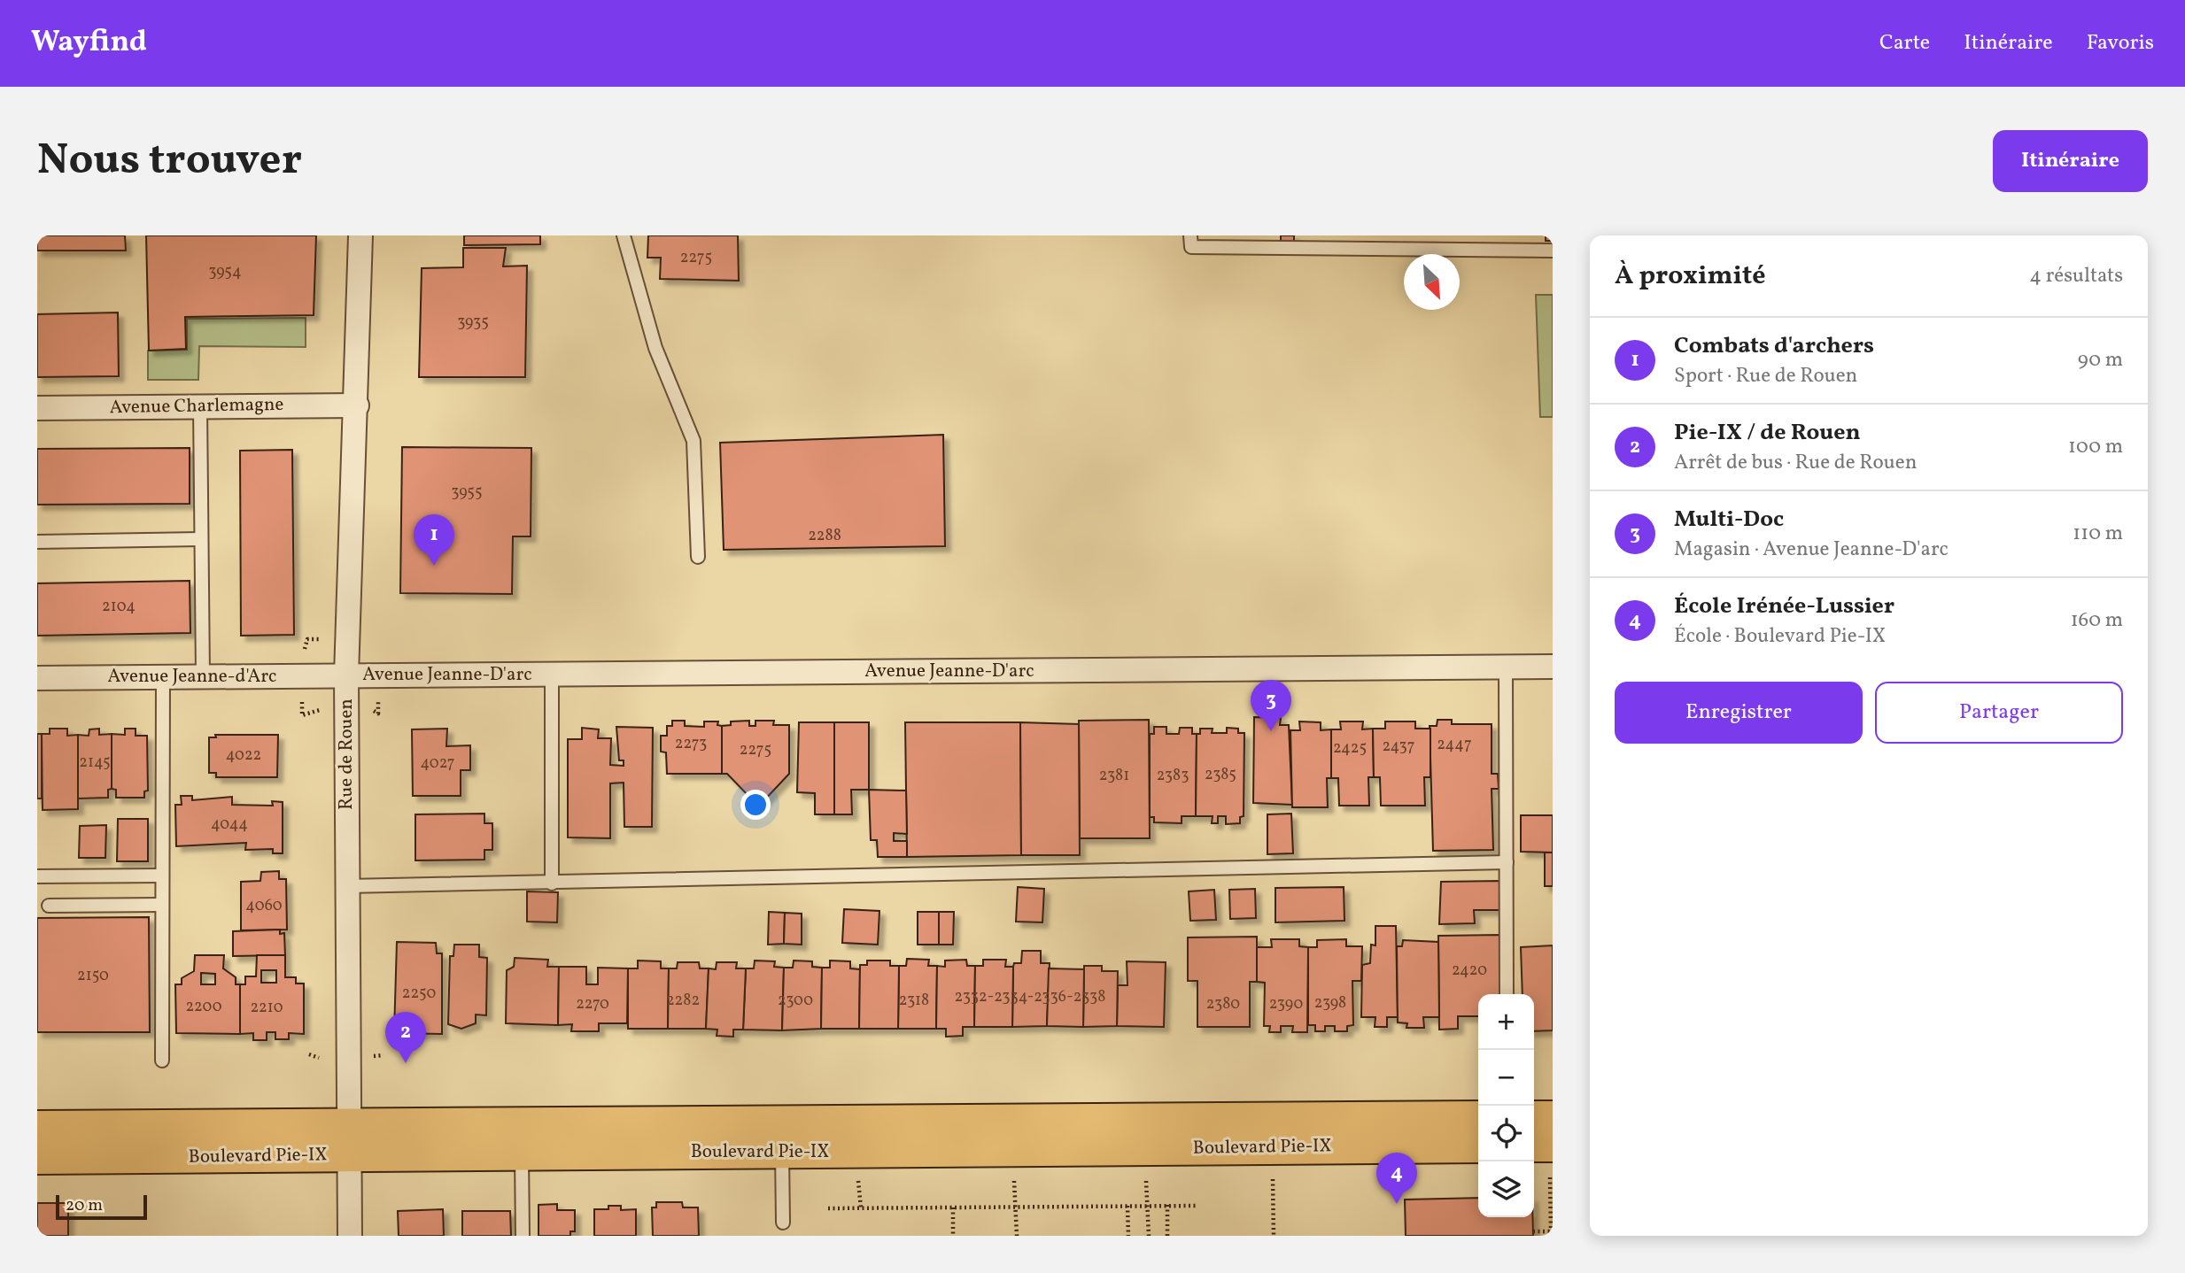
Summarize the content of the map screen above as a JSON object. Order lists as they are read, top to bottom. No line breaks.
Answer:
{"streets":{"main road":["Boulevard Pie-IX"],"street":["Avenue Charlemagne","Avenue Jeanne-D'arc","Avenue Jeanne-d'Arc","Rue de Rouen"]},"crossings":[["Avenue Charlemagne","Rue de Rouen"],["Avenue Jeanne-D'arc","Avenue Jeanne-d'Arc"],["Avenue Jeanne-D'arc","Rue de Rouen"],["Avenue Jeanne-d'Arc","Rue de Rouen"],["Rue de Rouen","Boulevard Pie-IX"]],"house_numbers":["2275","3954","3935","3955","2288","2104","2273","2447","2437","2425","2275","4022","2145","4027","2385","2381","2383","4044","4060","2420","2150","2250","2332-2334-2336-2338","2282","2300","2318","2398","2270","2380","2390","2200","2210"],"scale_bar":"20 m","north":"bottom right","page":{"header":"Wayfind","nav":["Carte","Itinéraire","Favoris"],"buttons":["Itinéraire",["Enregistrer","Partager"]],"title":"Nous trouver","heading":["À proximité","4 résultats"],"list":[{"mark":"1","name":"Combats d'archers","note":"Sport · Rue de Rouen","value":"90 m"},{"mark":"2","name":"Pie-IX / de Rouen","note":"Arrêt de bus · Rue de Rouen","value":"100 m"},{"mark":"3","name":"Multi-Doc","note":"Magasin · Avenue Jeanne-D'arc","value":"110 m"},{"mark":"4","name":"École Irénée-Lussier","note":"École · Boulevard Pie-IX","value":"160 m"}],"pins":["1","3","2","4"],"map_buttons":["+","−"],"scale":"20 m"}}
